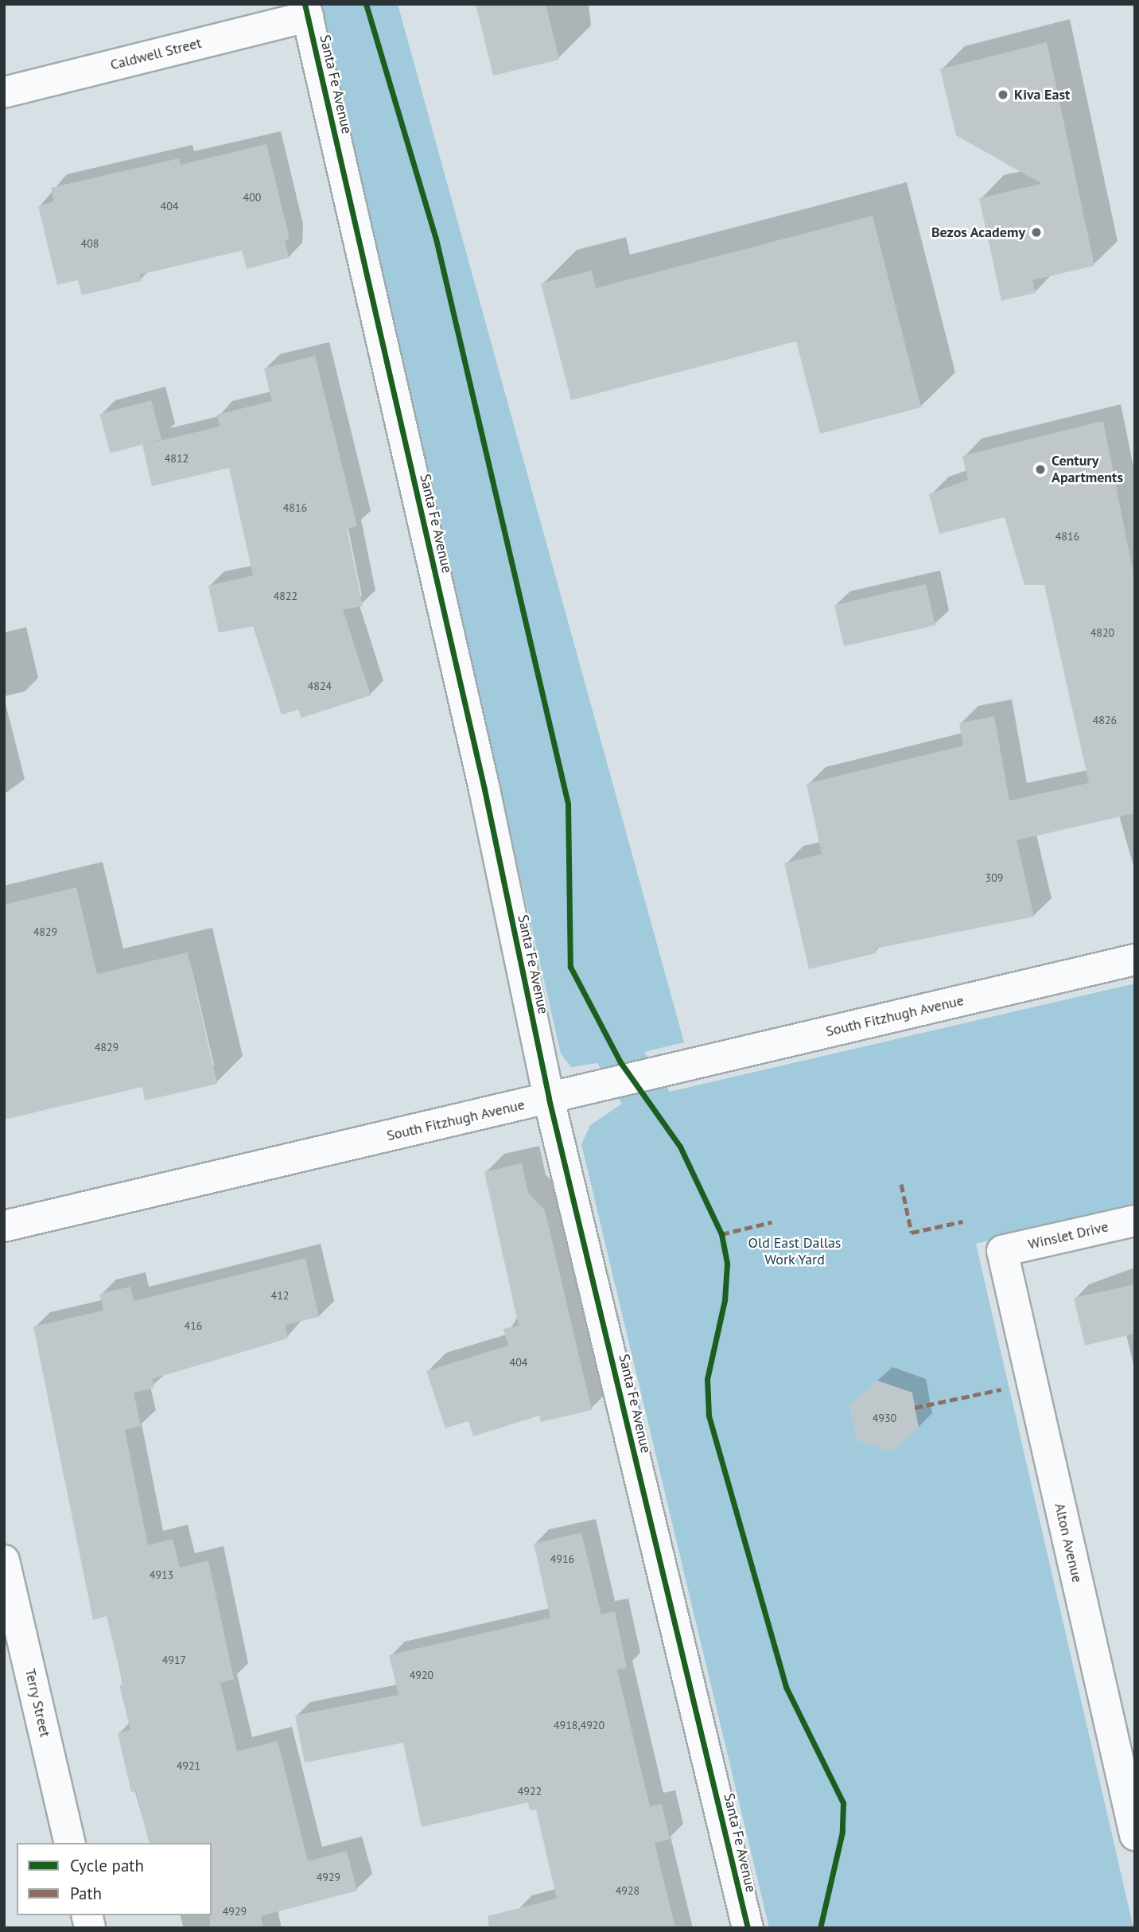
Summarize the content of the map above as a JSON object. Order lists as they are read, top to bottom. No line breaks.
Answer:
{"streets":{"street":["Caldwell Street","Santa Fe Avenue","South Fitzhugh Avenue","Winslet Drive","Alton Avenue","Terry Street"]},"crossings":[["Caldwell Street","Santa Fe Avenue"],["Santa Fe Avenue","South Fitzhugh Avenue"],["Winslet Drive","Alton Avenue"]],"parks":["Old East Dallas Work Yard"],"places":["Kiva East","Bezos Academy","Century Apartments"],"house_numbers":["400","404","408","4812","4816","4816","4822","4820","4824","4826","309","4829","4829","412","416","404","4930","4916","4913","4917","4920","4918,4920","4921","4922","4929","4928","4929"],"legend":["Cycle path","Path"]}
